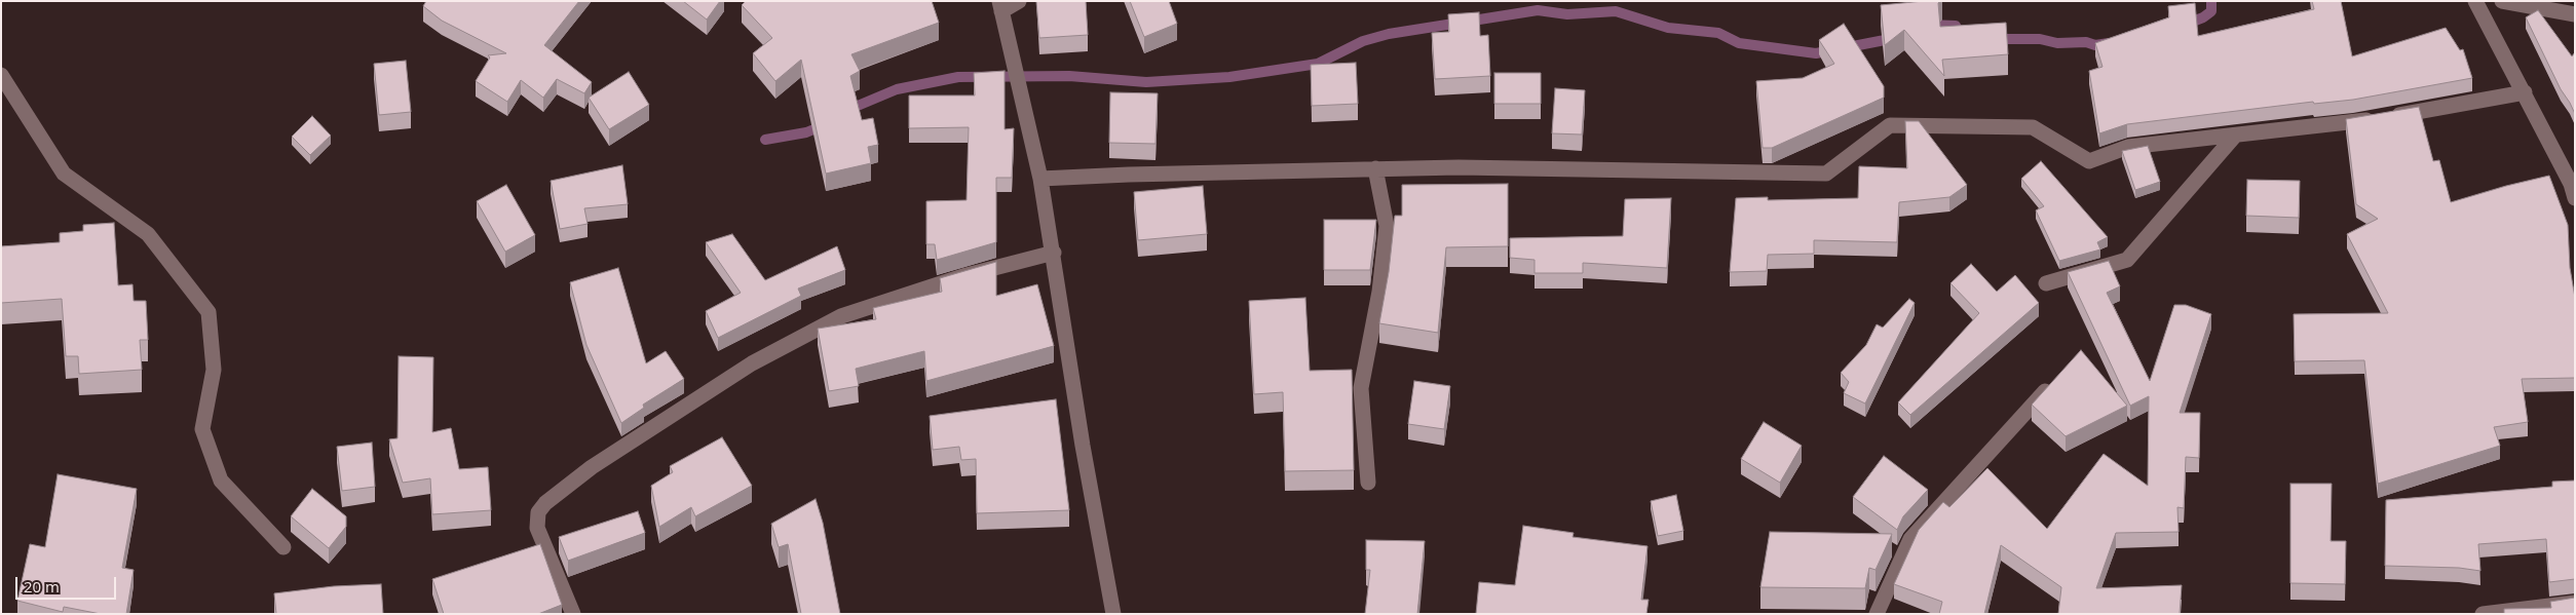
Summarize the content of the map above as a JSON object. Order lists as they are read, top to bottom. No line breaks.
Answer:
{"scale_bar":"20 m"}
